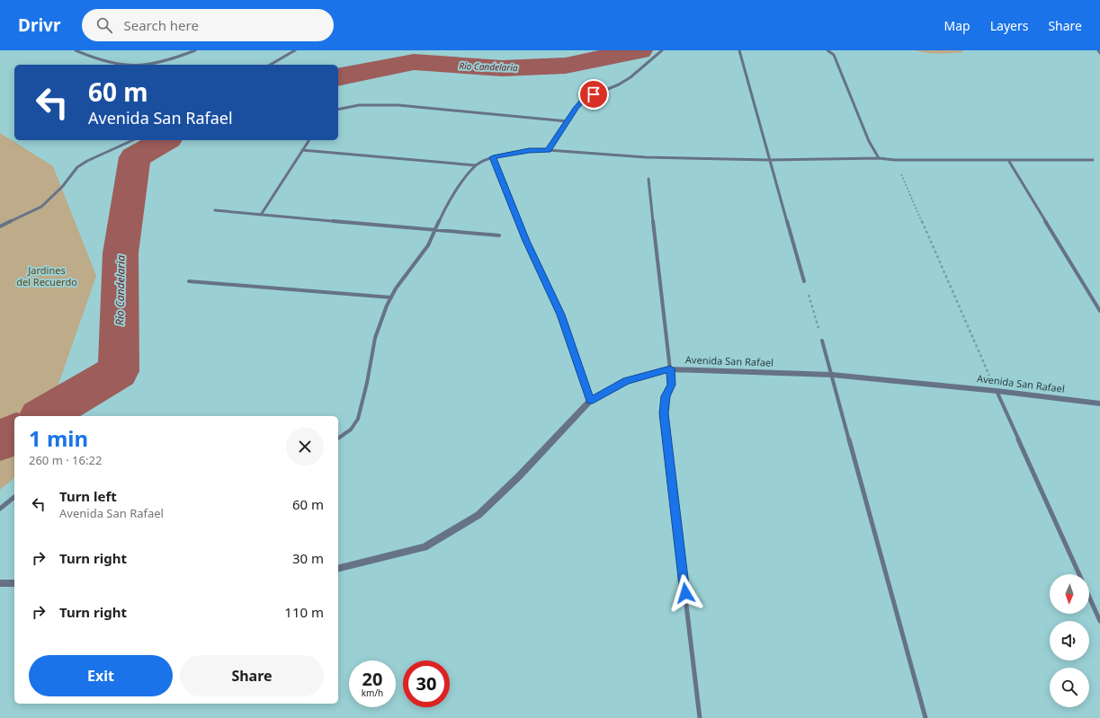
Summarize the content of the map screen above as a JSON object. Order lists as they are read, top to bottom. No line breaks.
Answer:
{"streets":{"street":["Avenida San Rafael"]},"water":["Rio Candelaria"],"parks":["Jardines del Recuerdo"],"north":"bottom","page":{"header":"Drivr","search":"Search here","nav":["Map","Layers","Share"],"turn":["60 m","Avenida San Rafael"],"heading":["1 min","260 m · 16:22"],"list":[{"name":"Turn left","note":"Avenida San Rafael","value":"60 m"},{"name":"Turn right","value":"30 m"},{"name":"Turn right","value":"110 m"}],"buttons":["Exit","Share"],"speed":"20 km/h","limit":"30"}}
